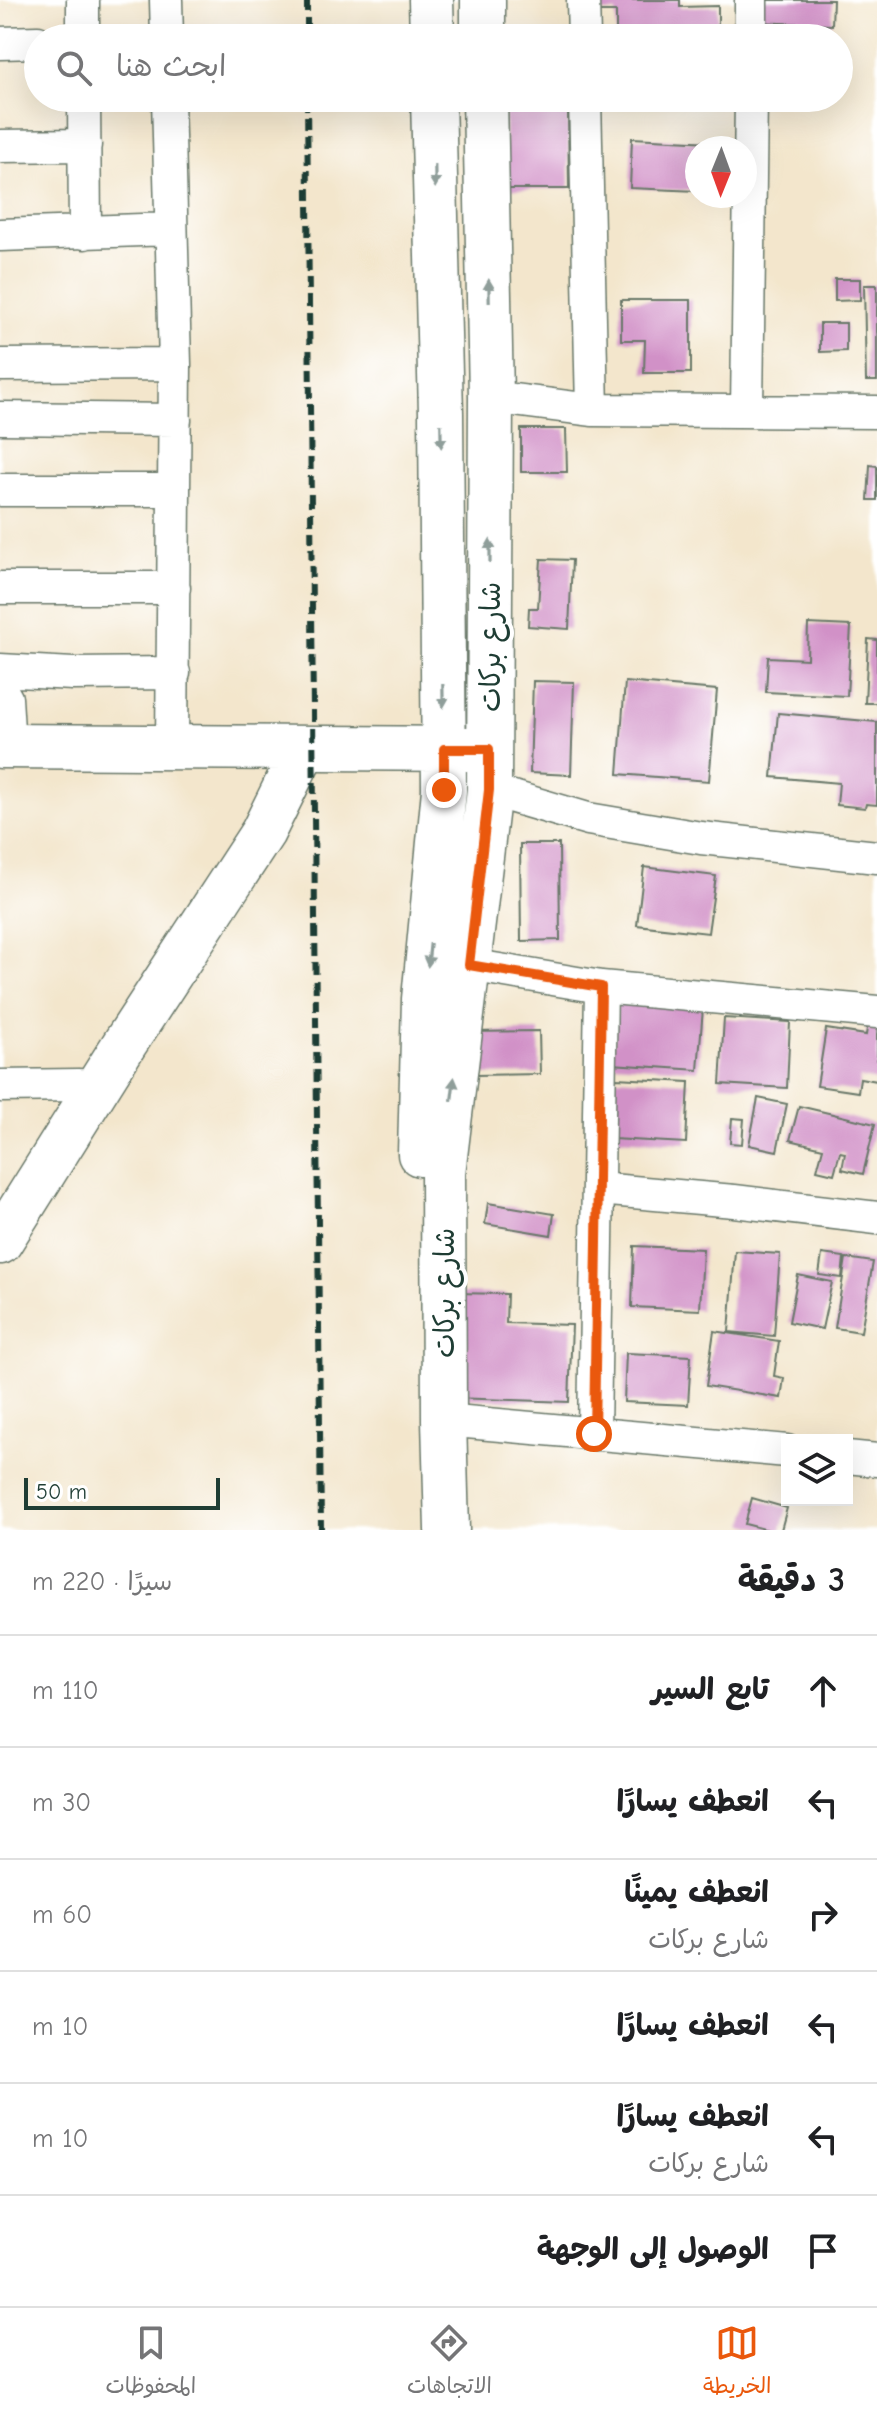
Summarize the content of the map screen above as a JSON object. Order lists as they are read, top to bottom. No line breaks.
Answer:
{"streets":{"main road":["شارع بركات"]},"scale_bar":"50 m","north":"bottom","page":{"search":"ابحث هنا","scale":"50 m","heading":["3 دقيقة","سيرًا · 220 m"],"list":[["تابع السير","110 m"],["انعطف يسارًا","30 m"],["انعطف يمينًا","شارع بركات","60 m"],["انعطف يسارًا","10 m"],["انعطف يسارًا","شارع بركات","10 m"],"الوصول إلى الوجهة"],"nav":["الخريطة","الاتجاهات","المحفوظات"]}}
